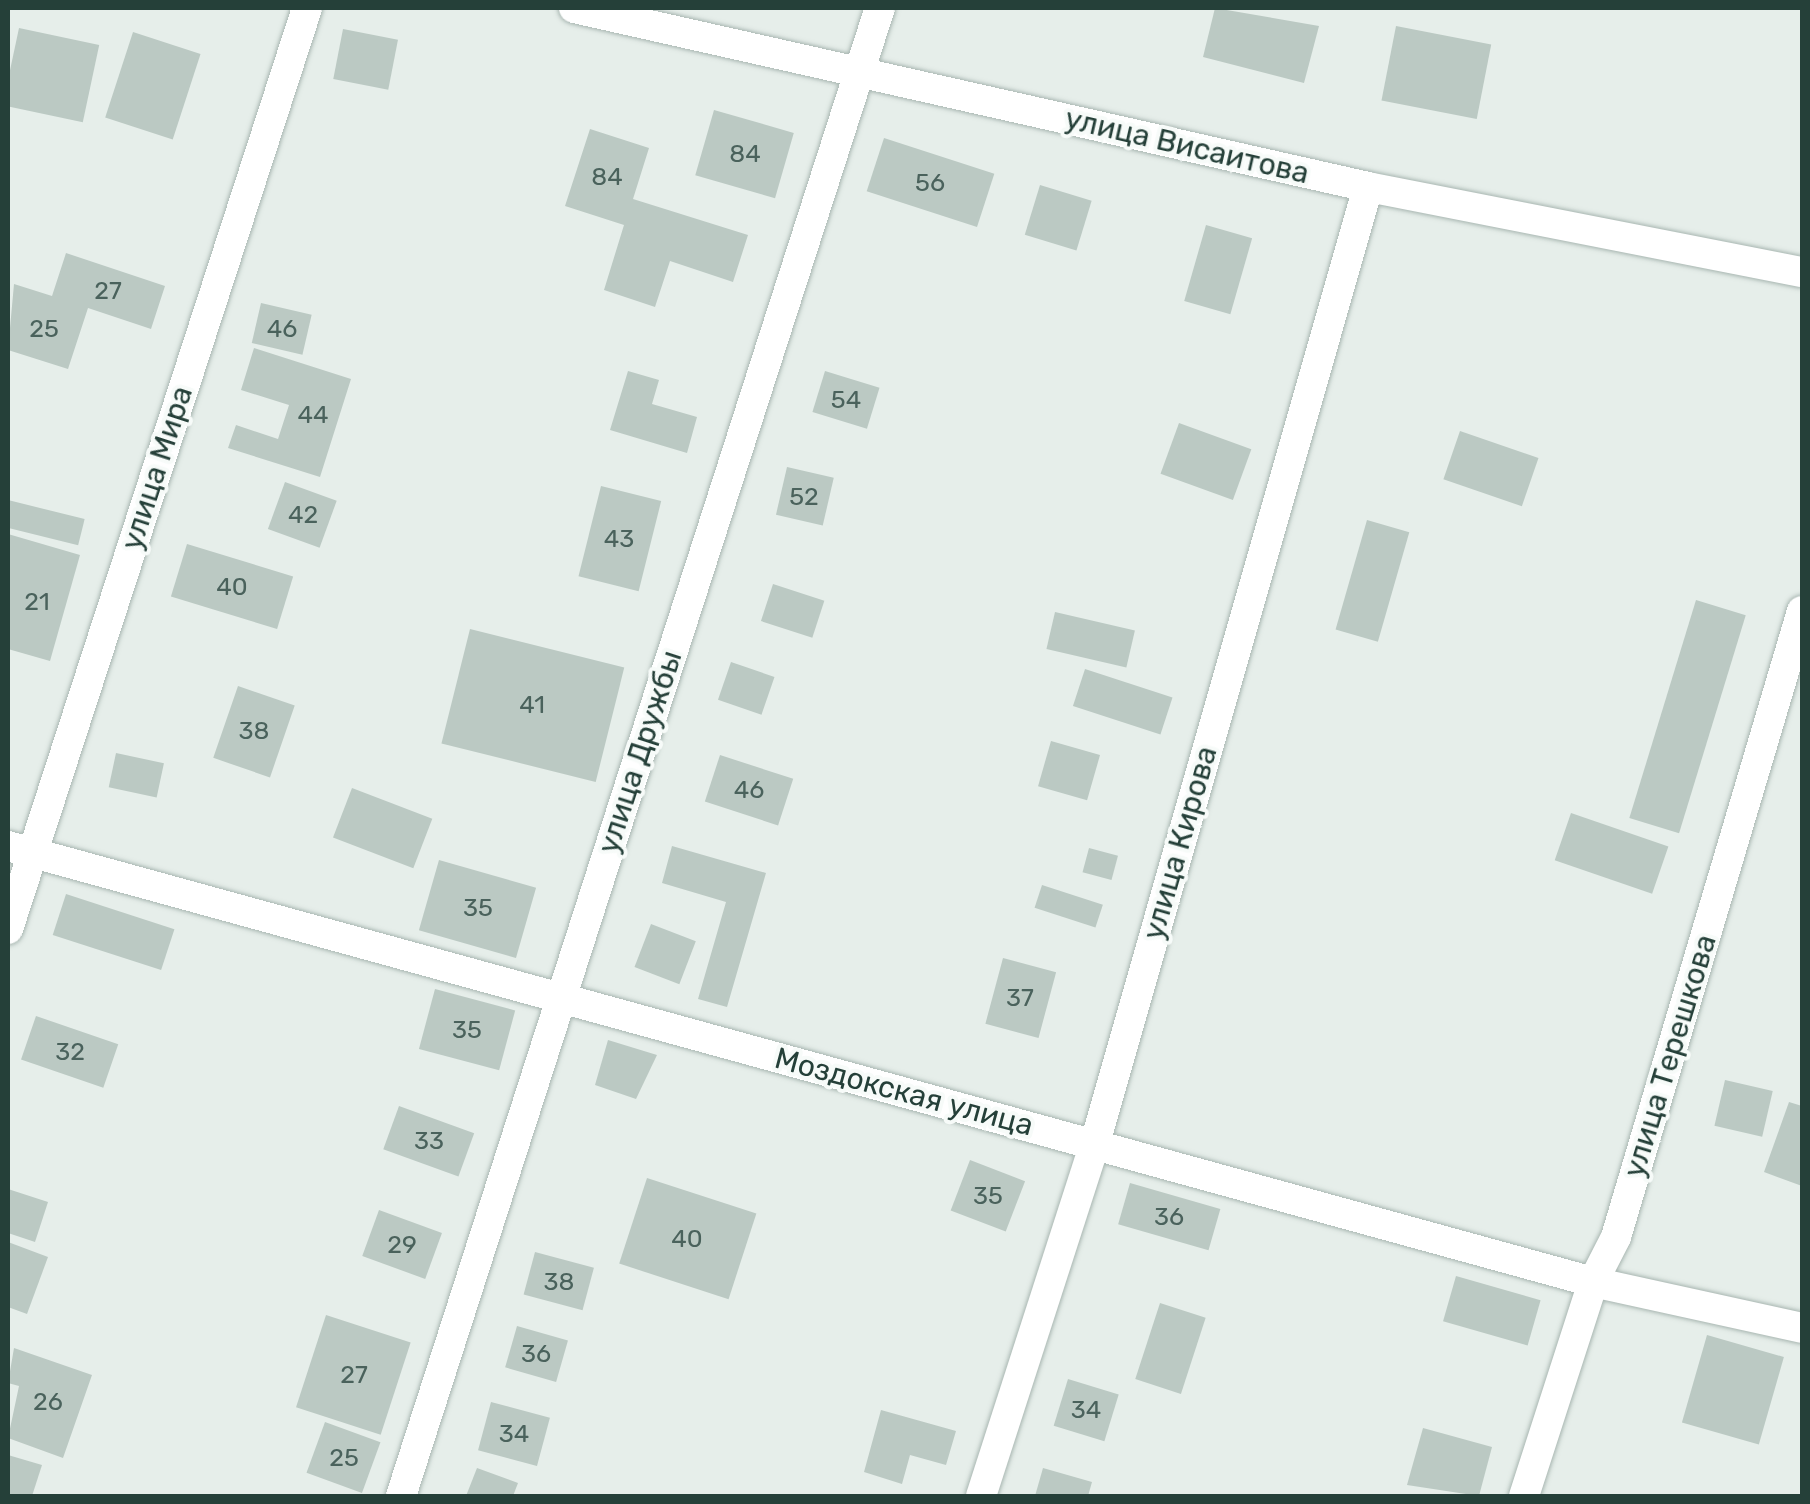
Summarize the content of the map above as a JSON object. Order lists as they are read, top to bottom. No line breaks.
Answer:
{"streets":{"street":["улица Висаитова","улица Мира","улица Дружбы","улица Кирова","улица Терешкова","Моздокская улица"]},"crossings":[["улица Висаитова","улица Дружбы"],["улица Висаитова","улица Кирова"],["улица Мира","Моздокская улица"],["улица Дружбы","Моздокская улица"],["улица Кирова","Моздокская улица"],["улица Терешкова","Моздокская улица"]],"house_numbers":["84","84","56","27","25","46","54","44","52","42","43","40","21","41","38","46","35","37","35","32","33","35","36","40","29","38","36","27","26","34","34","25"]}
